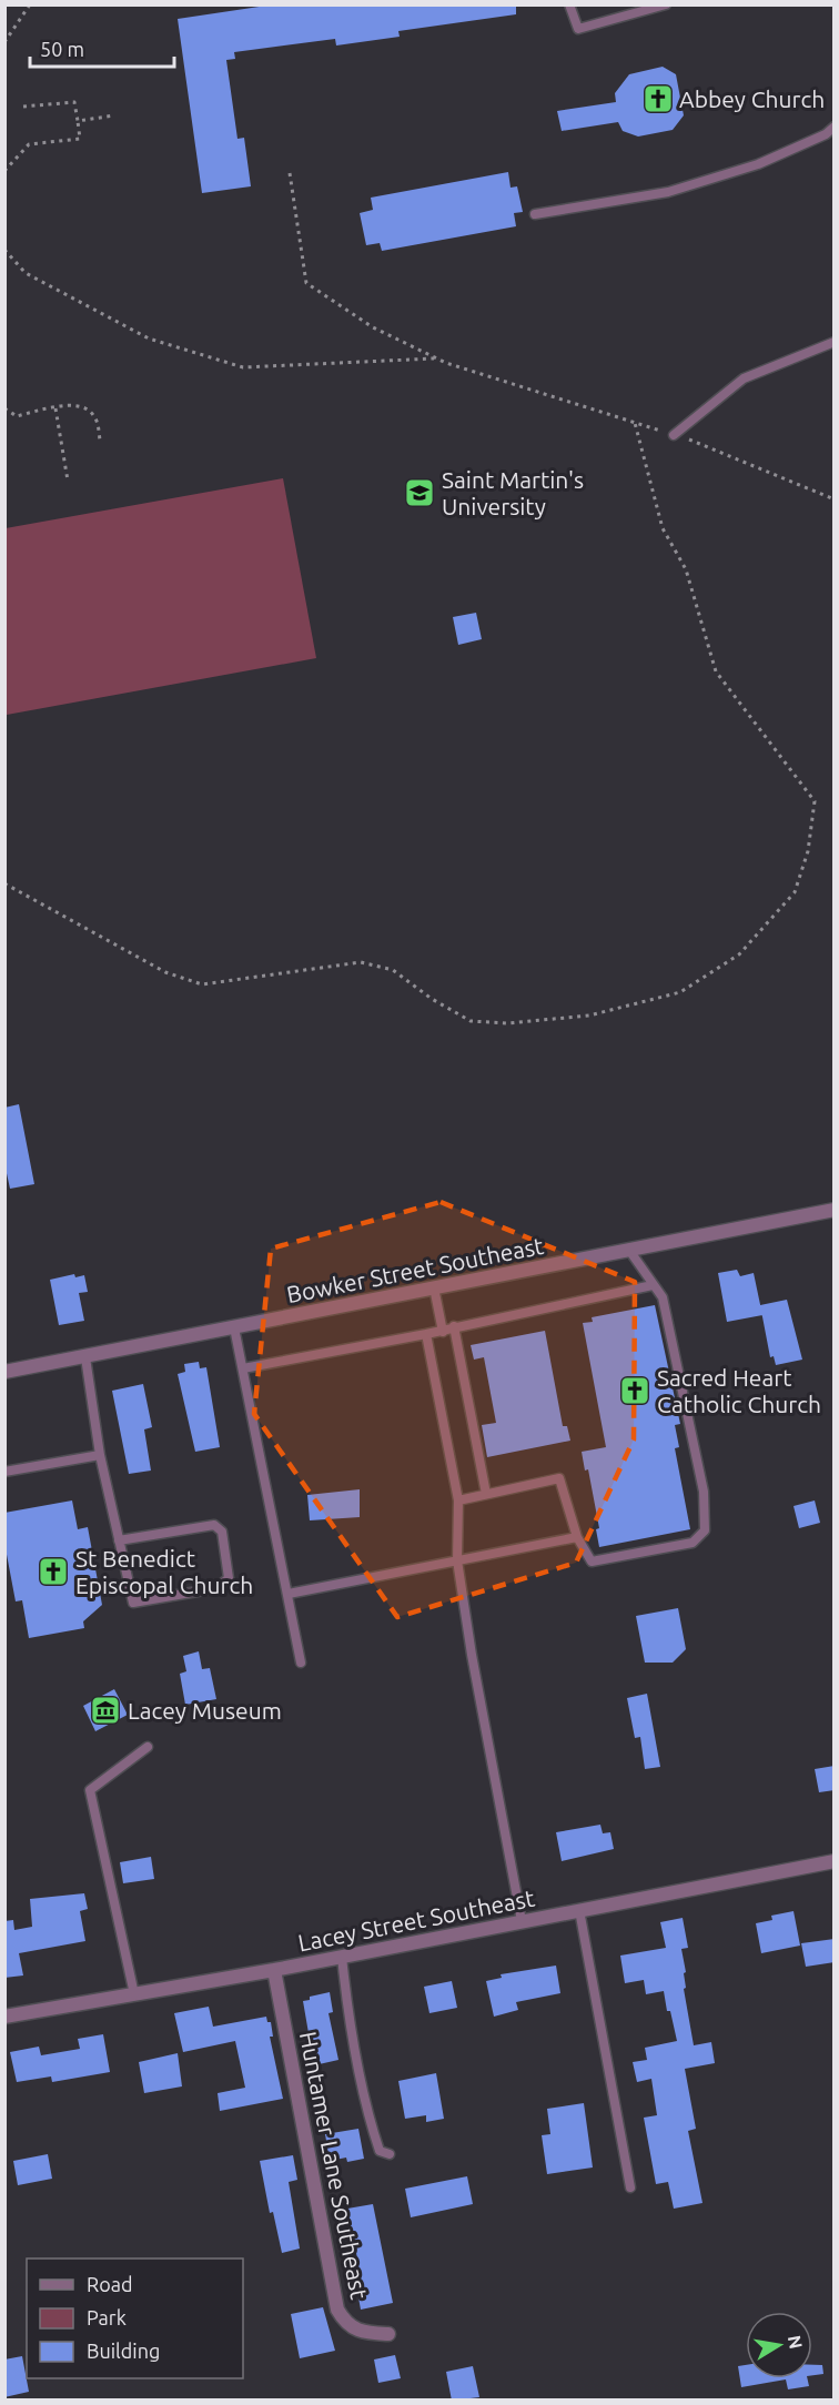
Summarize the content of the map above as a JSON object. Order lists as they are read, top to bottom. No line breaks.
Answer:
{"streets":{"street":["Bowker Street Southeast","Lacey Street Southeast","Huntamer Lane Southeast"]},"crossings":[["Lacey Street Southeast","Huntamer Lane Southeast"]],"places":{"church":["Abbey Church","Sacred Heart Catholic Church","St Benedict Episcopal Church"],"school or university":["Saint Martin's University"],"museum":["Lacey Museum"]},"legend":["Road","Park","Building"],"scale_bar":"50 m","north":"right"}
